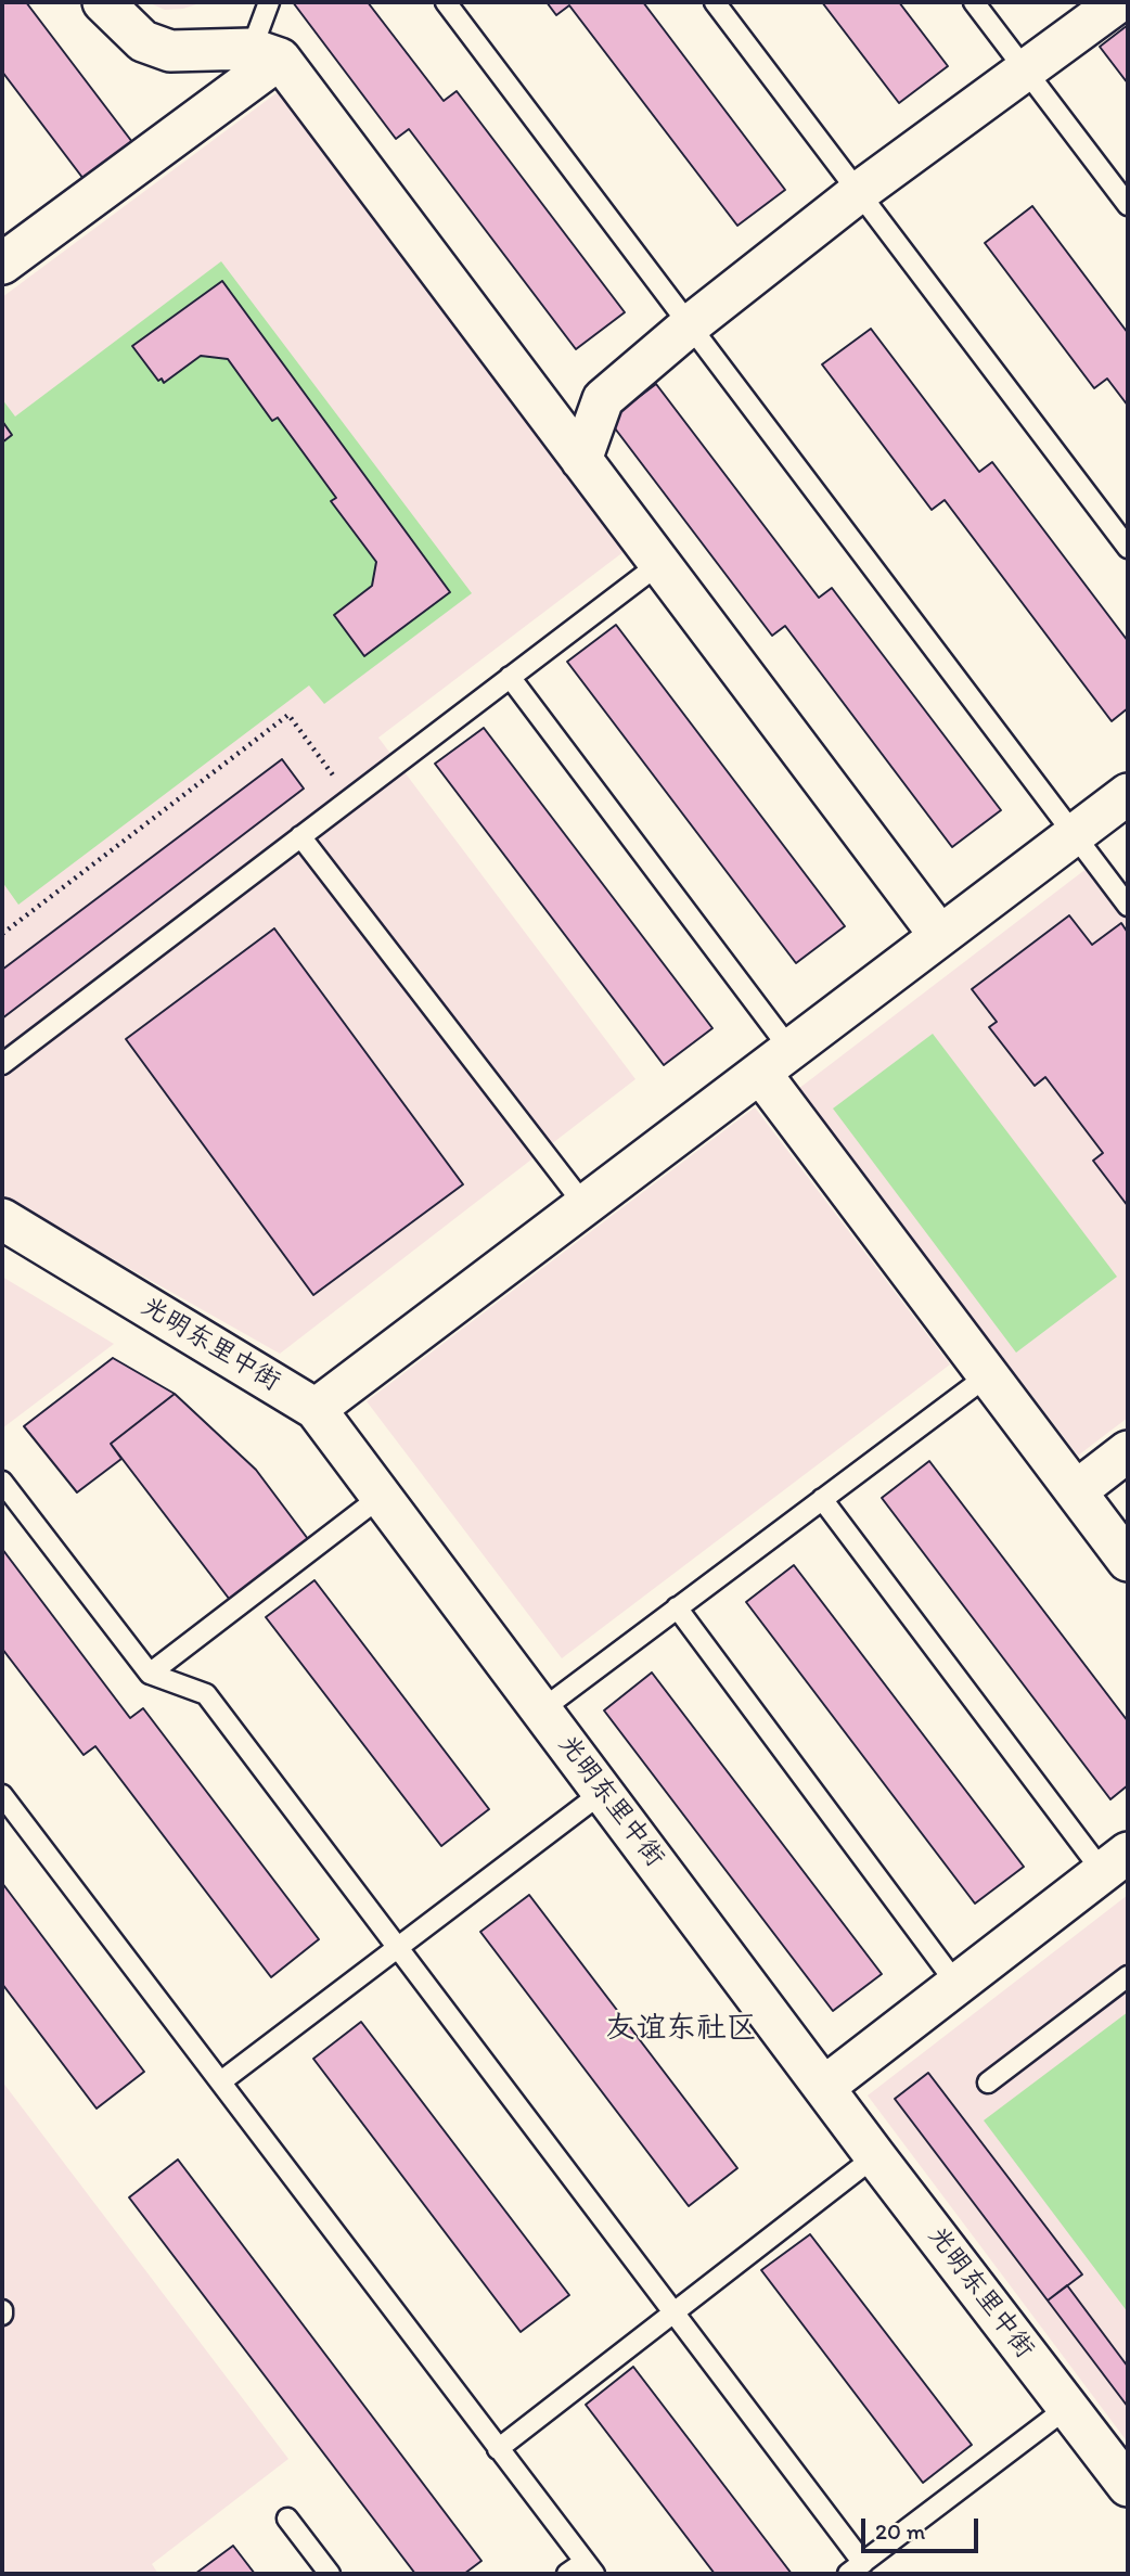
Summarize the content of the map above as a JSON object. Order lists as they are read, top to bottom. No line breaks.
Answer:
{"streets":{"street":["光明东里中街"]},"districts":["友谊东社区"],"scale_bar":"20 m"}
